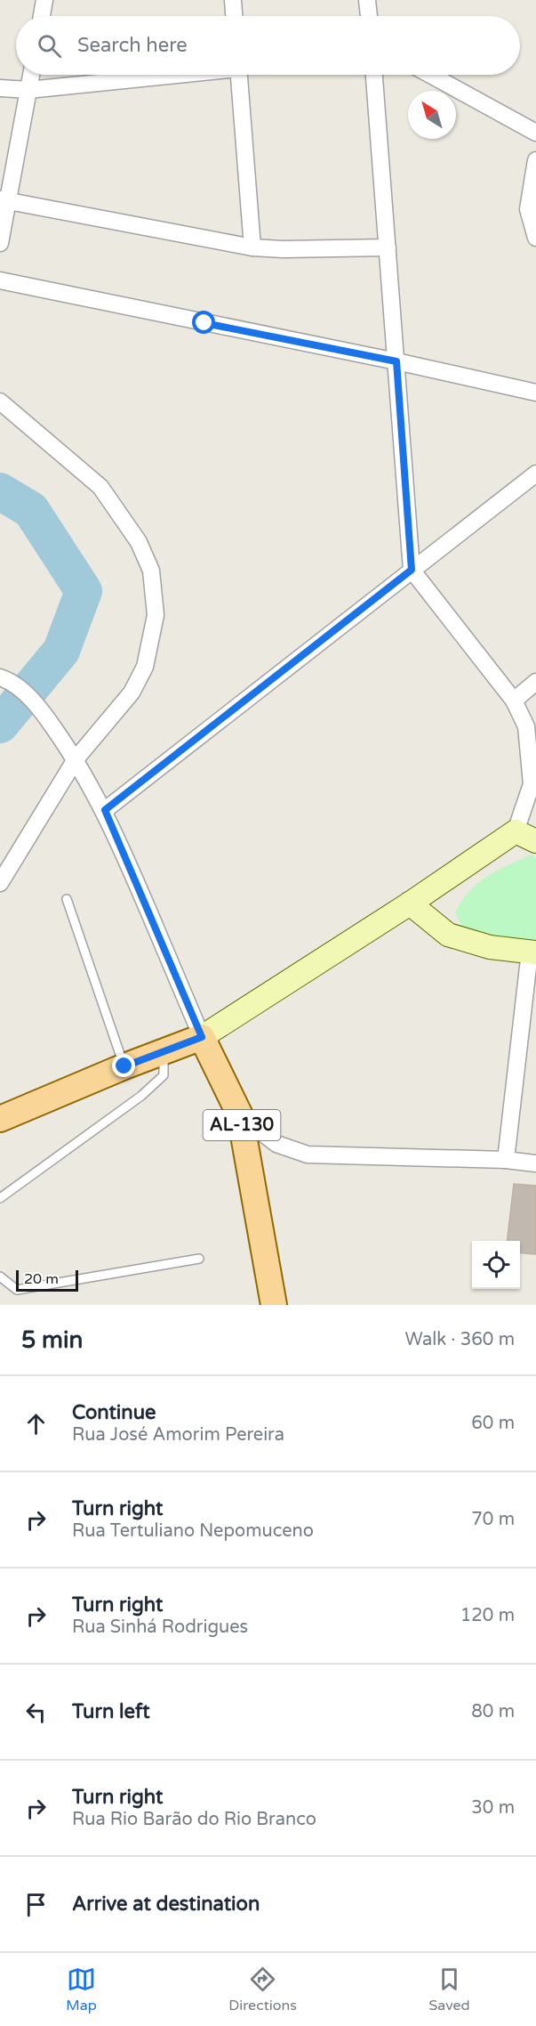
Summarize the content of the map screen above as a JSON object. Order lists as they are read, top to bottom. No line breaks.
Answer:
{"streets":{"main road":["AL-130"]},"scale_bar":"20 m","north":"top left","page":{"search":"Search here","scale":"20 m","heading":["5 min","Walk · 360 m"],"list":[["Continue","Rua José Amorim Pereira","60 m"],["Turn right","Rua Tertuliano Nepomuceno","70 m"],["Turn right","Rua Sinhá Rodrigues","120 m"],["Turn left","80 m"],["Turn right","Rua Rio Barão do Rio Branco","30 m"],"Arrive at destination"],"nav":["Map","Directions","Saved"]}}
